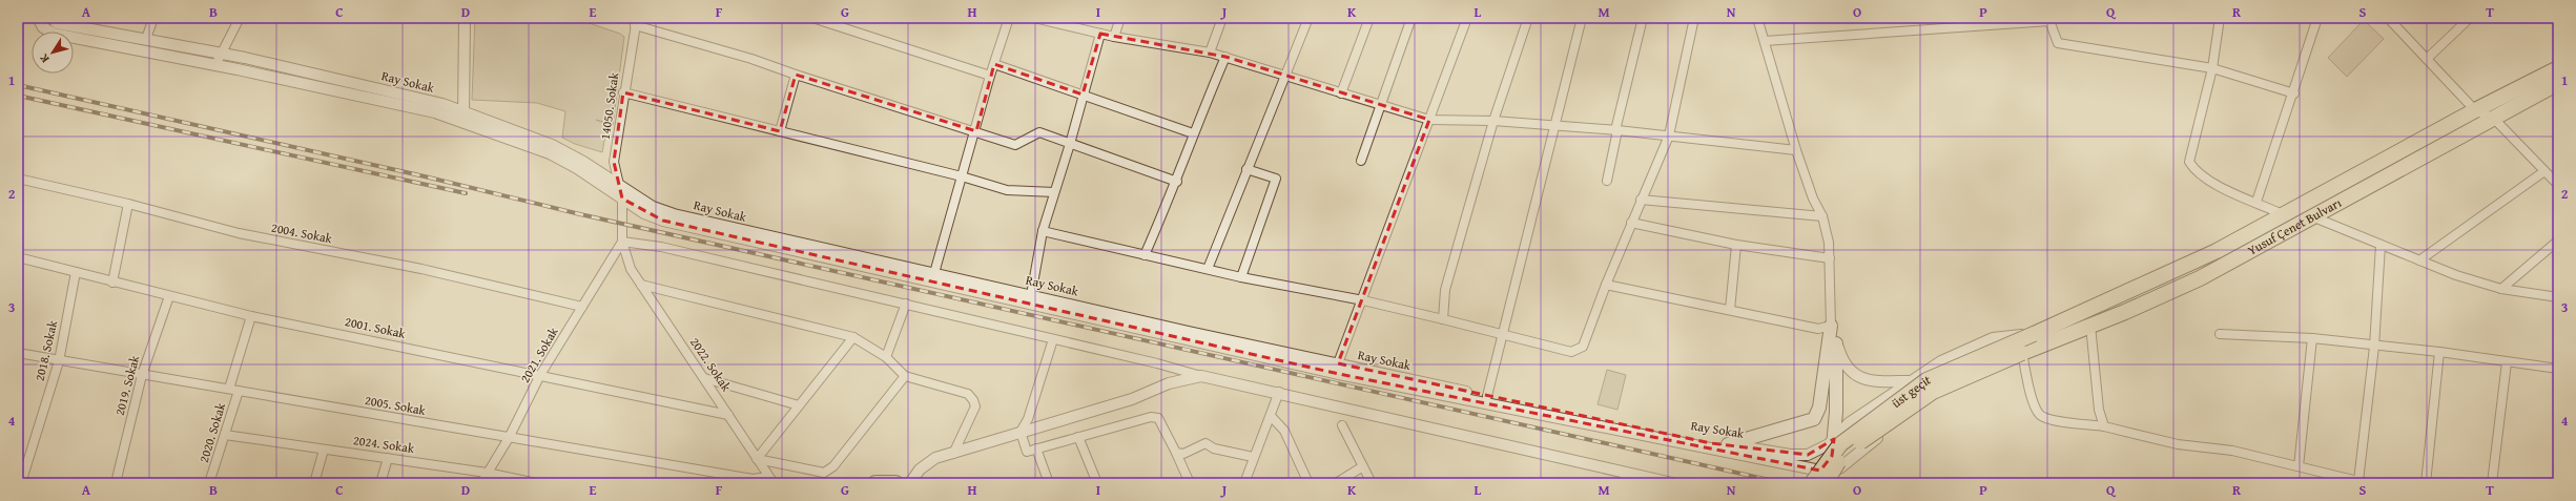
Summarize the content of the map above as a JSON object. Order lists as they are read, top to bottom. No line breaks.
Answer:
{"streets":{"highway":["Yusuf Çenet Bulvarı","üst geçit"],"street":["Ray Sokak","14050. Sokak","2004. Sokak","2001. Sokak","2018. Sokak","2021. Sokak","2022. Sokak","2019. Sokak","2005. Sokak","2020. Sokak","2024. Sokak"]},"crossings":[["Ray Sokak","14050. Sokak"],["Ray Sokak","Yusuf Çenet Bulvarı"],["Ray Sokak","üst geçit"],["14050. Sokak","2021. Sokak"],["14050. Sokak","2022. Sokak"],["Yusuf Çenet Bulvarı","üst geçit"],["2004. Sokak","2021. Sokak"],["2001. Sokak","2018. Sokak"],["2001. Sokak","2021. Sokak"],["2001. Sokak","2022. Sokak"],["2001. Sokak","2019. Sokak"],["2001. Sokak","2020. Sokak"],["2018. Sokak","2005. Sokak"],["2021. Sokak","2022. Sokak"],["2021. Sokak","2005. Sokak"],["2021. Sokak","2024. Sokak"],["2022. Sokak","2005. Sokak"],["2019. Sokak","2005. Sokak"],["2005. Sokak","2020. Sokak"],["2020. Sokak","2024. Sokak"]],"north":"bottom left","grid":{"columns":["A","B","C","D","E","F","G","H","I","J","K","L","M","N","O","P","Q","R","S","T"],"rows":["1","2","3","4"]}}
